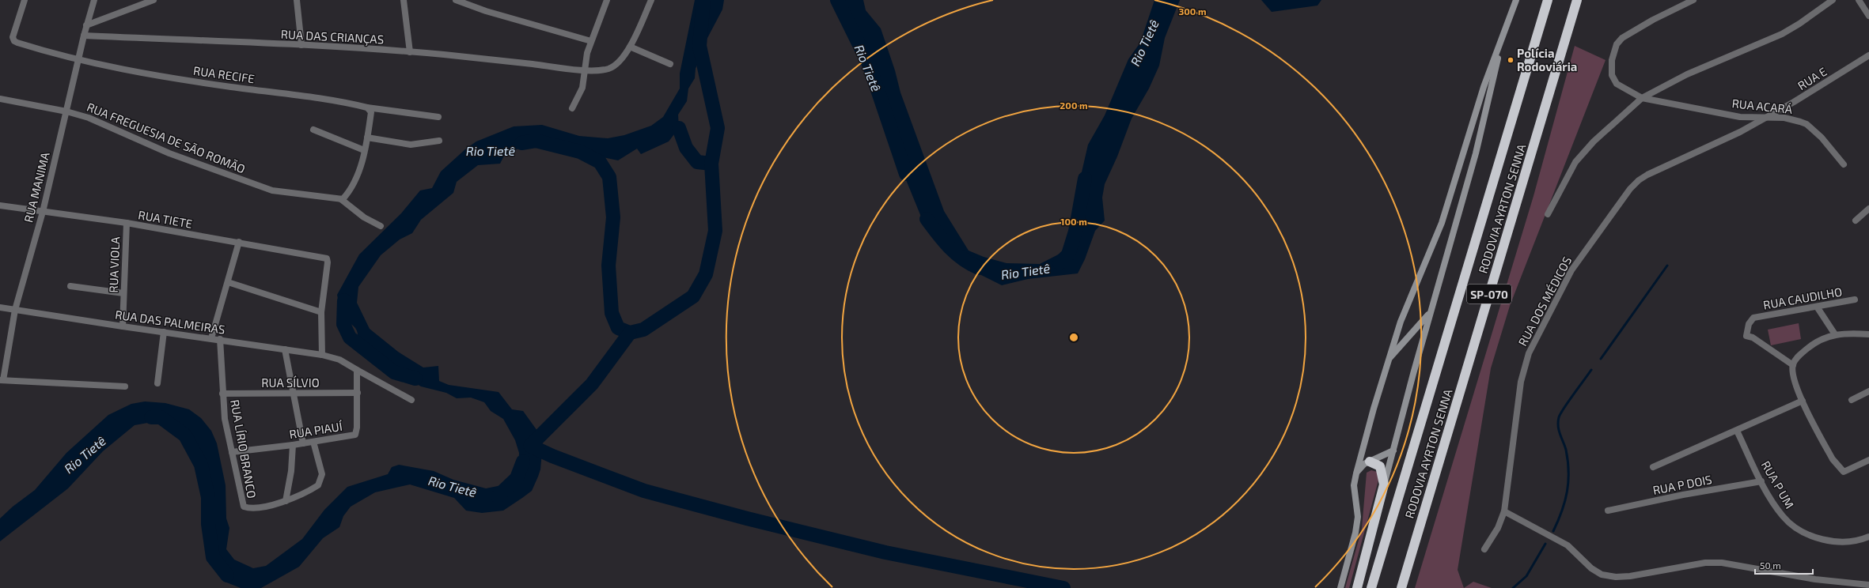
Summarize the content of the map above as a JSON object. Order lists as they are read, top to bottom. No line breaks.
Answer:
{"streets":{"highway":["RODOVIA AYRTON SENNA","SP-070"],"street":["RUA DAS CRIANÇAS","RUA RECIFE","RUA E","RUA ACARÁ","RUA FREGUESIA DE SÃO ROMÃO","RUA MANIMA","RUA TIETE","RUA VIOLA","RUA CAUDILHO","RUA DOS MÉDICOS","RUA DAS PALMEIRAS","RUA SÍLVIO","RUA PIAUÍ","RUA LÍRIO BRANCO","RUA P DOIS","RUA P UM"]},"crossings":[["RUA DAS CRIANÇAS","RUA MANIMA"],["RUA RECIFE","RUA MANIMA"],["RUA E","RUA ACARÁ"],["RUA E","RUA DOS MÉDICOS"],["RUA ACARÁ","RUA DOS MÉDICOS"],["RUA FREGUESIA DE SÃO ROMÃO","RUA MANIMA"],["RUA MANIMA","RUA TIETE"],["RUA MANIMA","RUA DAS PALMEIRAS"],["RUA TIETE","RUA VIOLA"],["RUA VIOLA","RUA DAS PALMEIRAS"],["RUA DAS PALMEIRAS","RUA LÍRIO BRANCO"],["RUA SÍLVIO","RUA PIAUÍ"],["RUA SÍLVIO","RUA LÍRIO BRANCO"],["RUA PIAUÍ","RUA LÍRIO BRANCO"],["RUA P DOIS","RUA P UM"]],"water":["Rio Tietê"],"places":["Polícia Rodoviária"],"scale_bar":"50 m","rings":["300 m","200 m","100 m"]}
